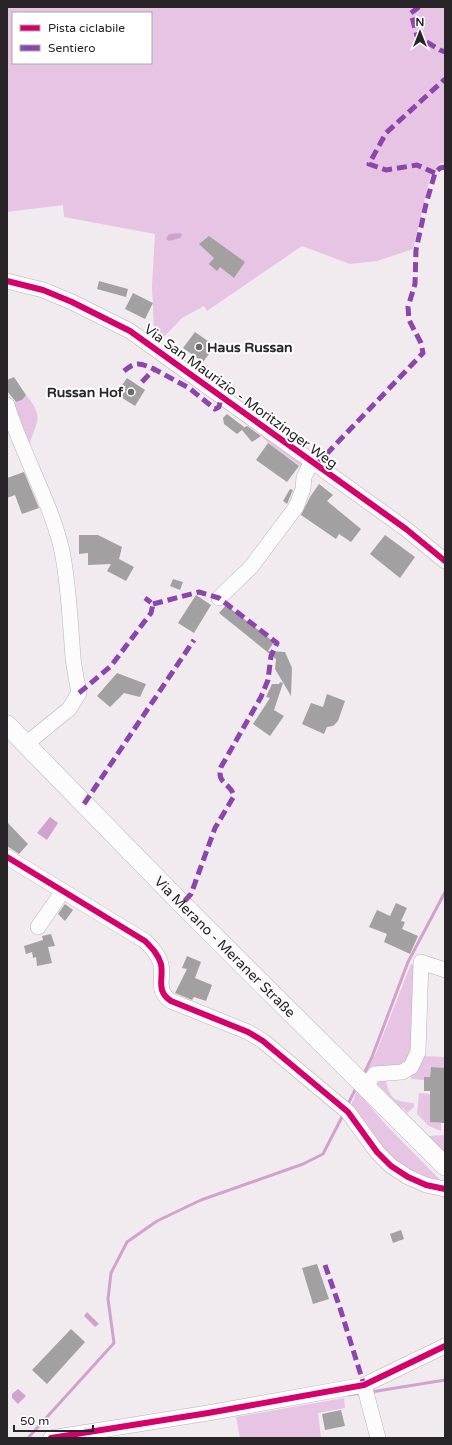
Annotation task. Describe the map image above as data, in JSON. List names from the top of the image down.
{
  "streets": {
    "main road": ["Via Merano - Meraner Straße"],
    "street": ["Via San Maurizio - Moritzinger Weg"]
  },
  "places": ["Haus Russan", "Russan Hof"],
  "legend": ["Pista ciclabile", "Sentiero"],
  "scale_bar": "50 m",
  "north": "top"
}
